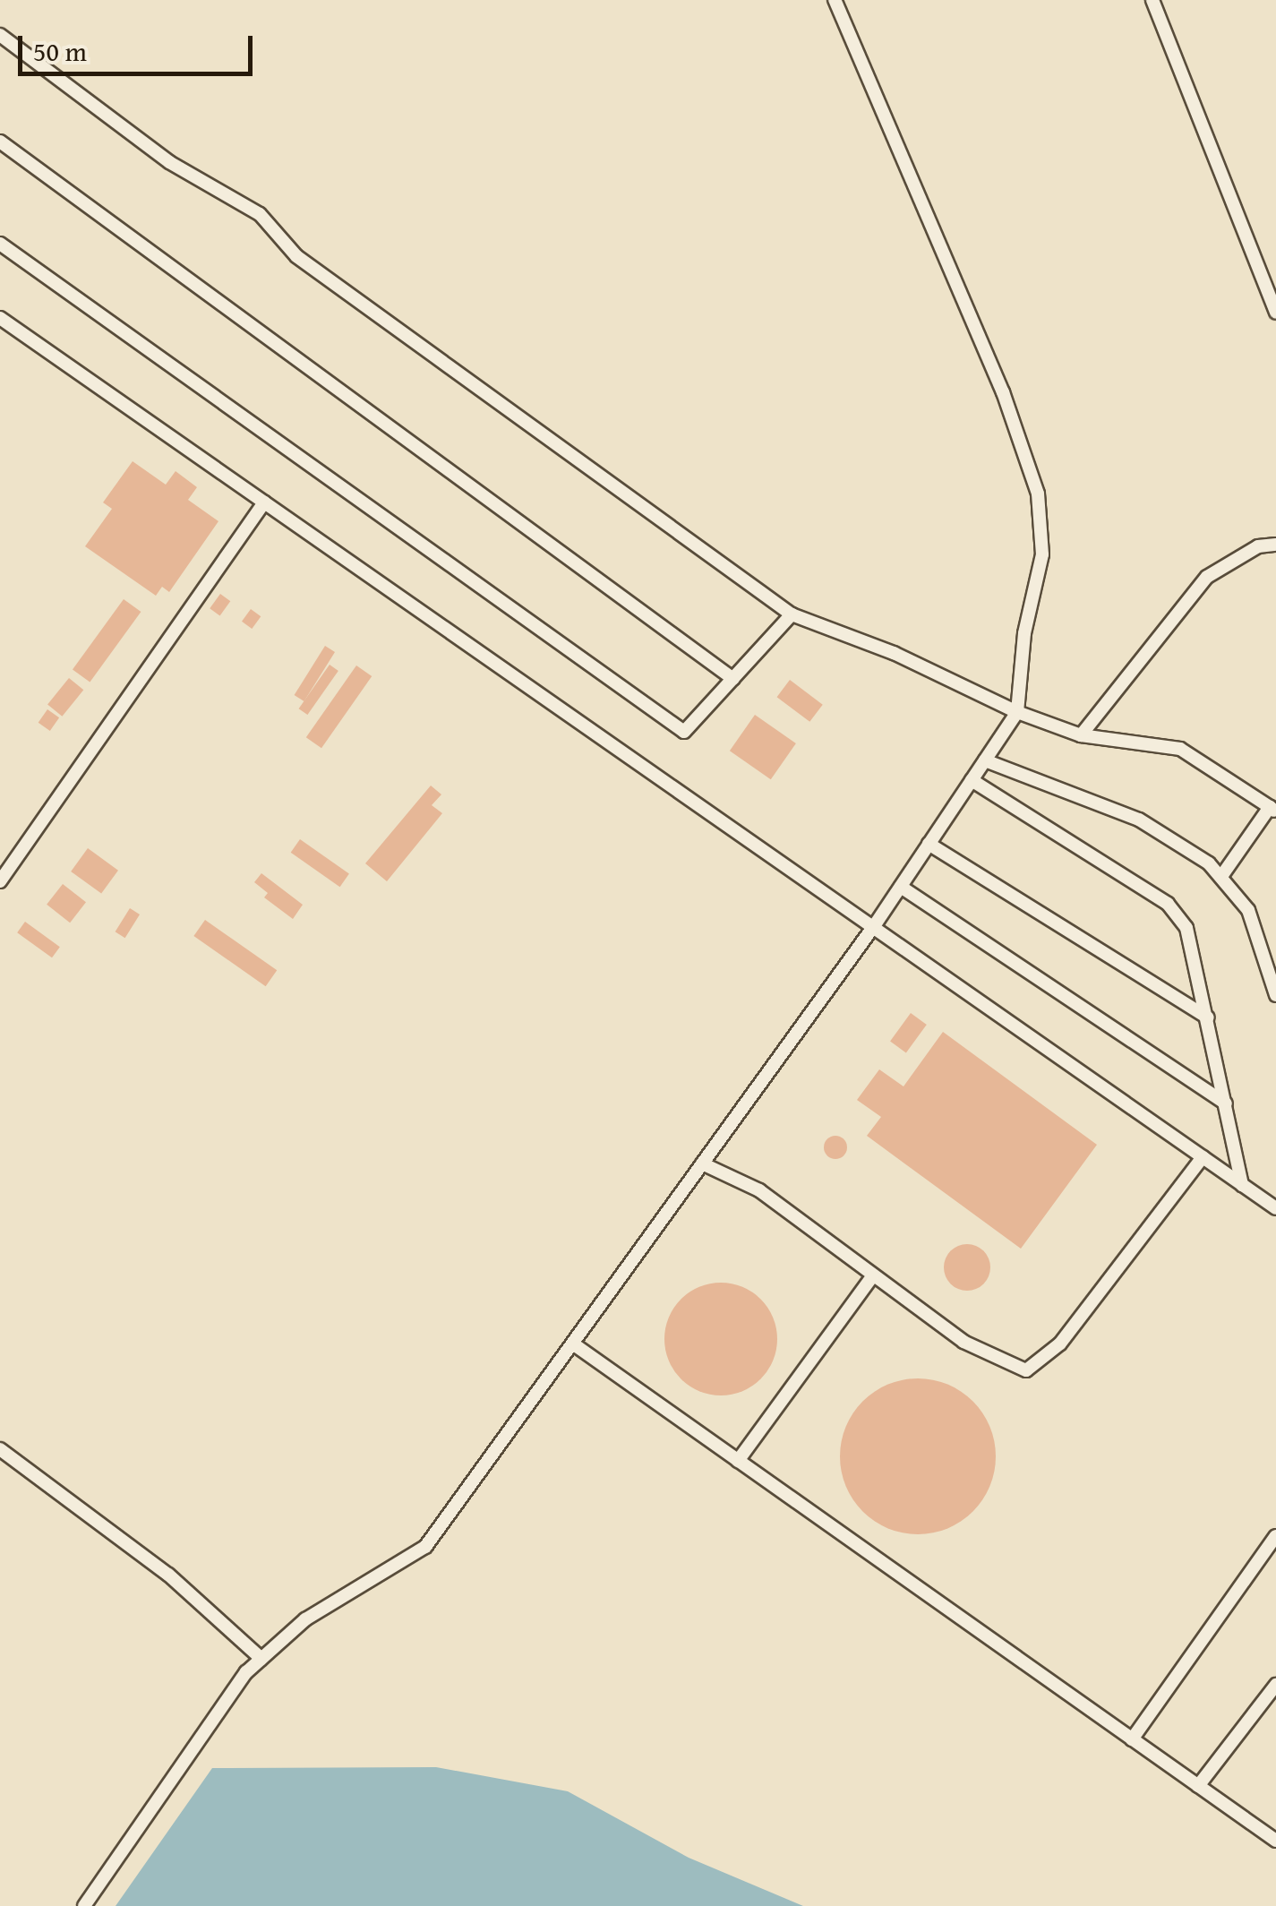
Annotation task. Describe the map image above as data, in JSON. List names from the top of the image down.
{
  "scale_bar": "50 m"
}
